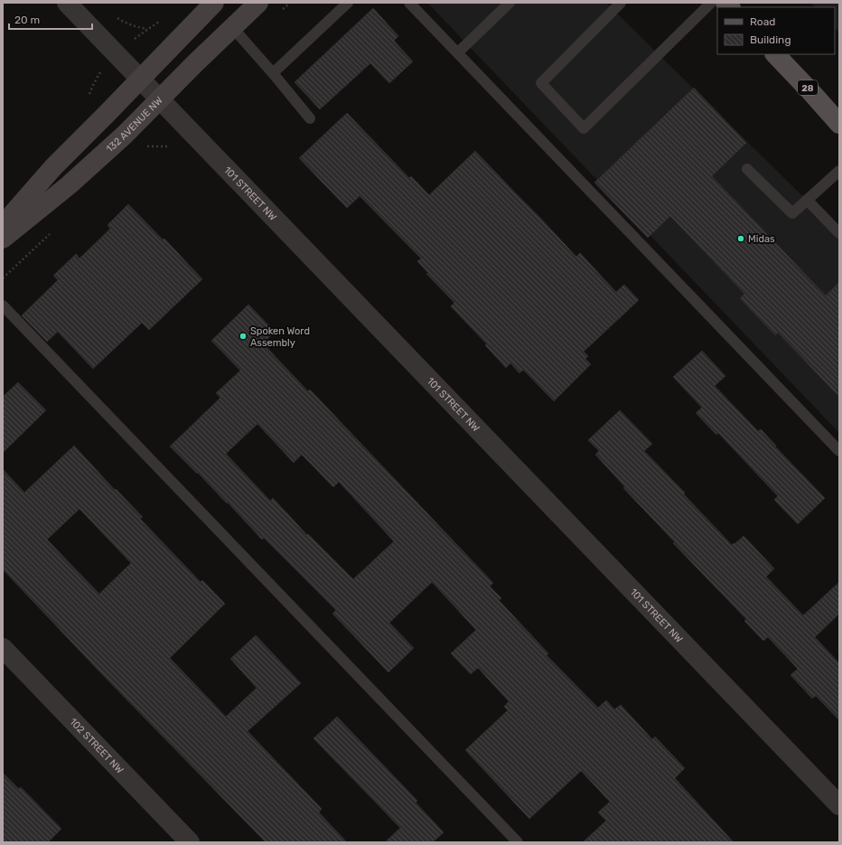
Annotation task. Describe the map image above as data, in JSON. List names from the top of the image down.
{
  "streets": {
    "main road": ["28"],
    "street": ["132 AVENUE NW", "101 STREET NW", "102 STREET NW"]
  },
  "crossings": [
    ["132 AVENUE NW", "101 STREET NW"]
  ],
  "places": ["Midas", "Spoken Word Assembly"],
  "legend": ["Road", "Building"],
  "scale_bar": "20 m"
}
